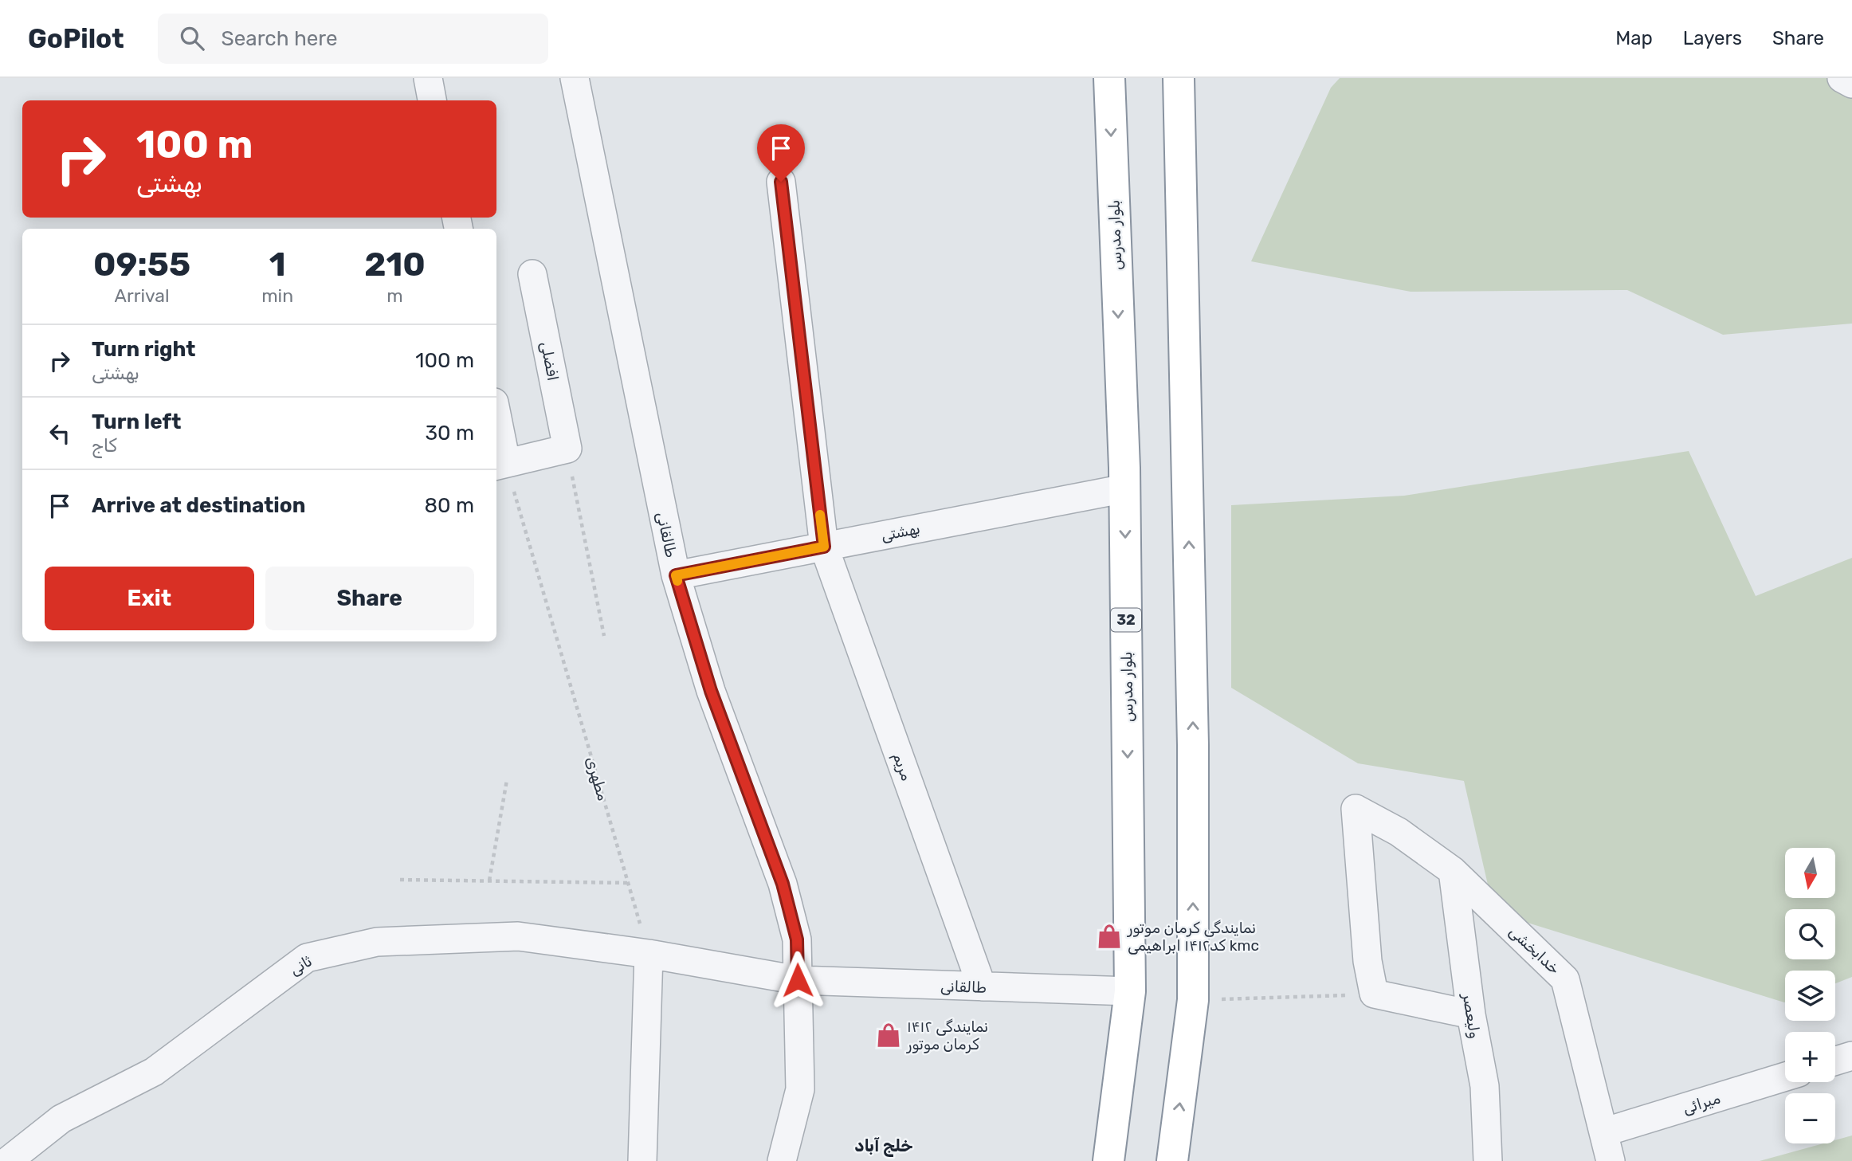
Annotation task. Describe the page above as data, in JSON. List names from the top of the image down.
{
  "streets": {
    "highway": ["بلوار مدرس", "32"],
    "street": [
      "افضلی",
      "بهشتی",
      "طالقانی",
      "مریم",
      "خدابخشی",
      "ثانی",
      "ولیعصر",
      "میرائی"
    ],
    "path": ["مطهری"]
  },
  "crossings": [
    ["بلوار مدرس", "بهشتی"],
    ["بلوار مدرس", "طالقانی"],
    ["بهشتی", "طالقانی"],
    ["بهشتی", "مریم"],
    ["طالقانی", "مریم"],
    ["طالقانی", "مطهری"],
    ["طالقانی", "ثانی"],
    ["مطهری", "ثانی"],
    ["خدابخشی", "ولیعصر"],
    ["خدابخشی", "میرائی"]
  ],
  "districts": ["خلج آباد"],
  "places": {
    "shop": ["نمایندگی کرمان موتور کد۱۴۱۲ ابراهیمی kmc", "نمایندگی ۱۴۱۲ کرمان موتور"]
  },
  "north": "bottom",
  "page": {
    "header": "GoPilot",
    "search": "Search here",
    "nav": ["Map", "Layers", "Share"],
    "turn": ["100 m", "بهشتی"],
    "eta": [
      "09:55",
      "Arrival",
      "1",
      "min",
      "210",
      "m"
    ],
    "list": [
      {
        "name": "Turn right",
        "note": "بهشتی",
        "value": "100 m"
      },
      {
        "name": "Turn left",
        "note": "کاج",
        "value": "30 m"
      },
      {
        "name": "Arrive at destination",
        "value": "80 m"
      }
    ],
    "buttons": ["Exit", "Share"],
    "map_buttons": ["+", "−"]
  }
}
